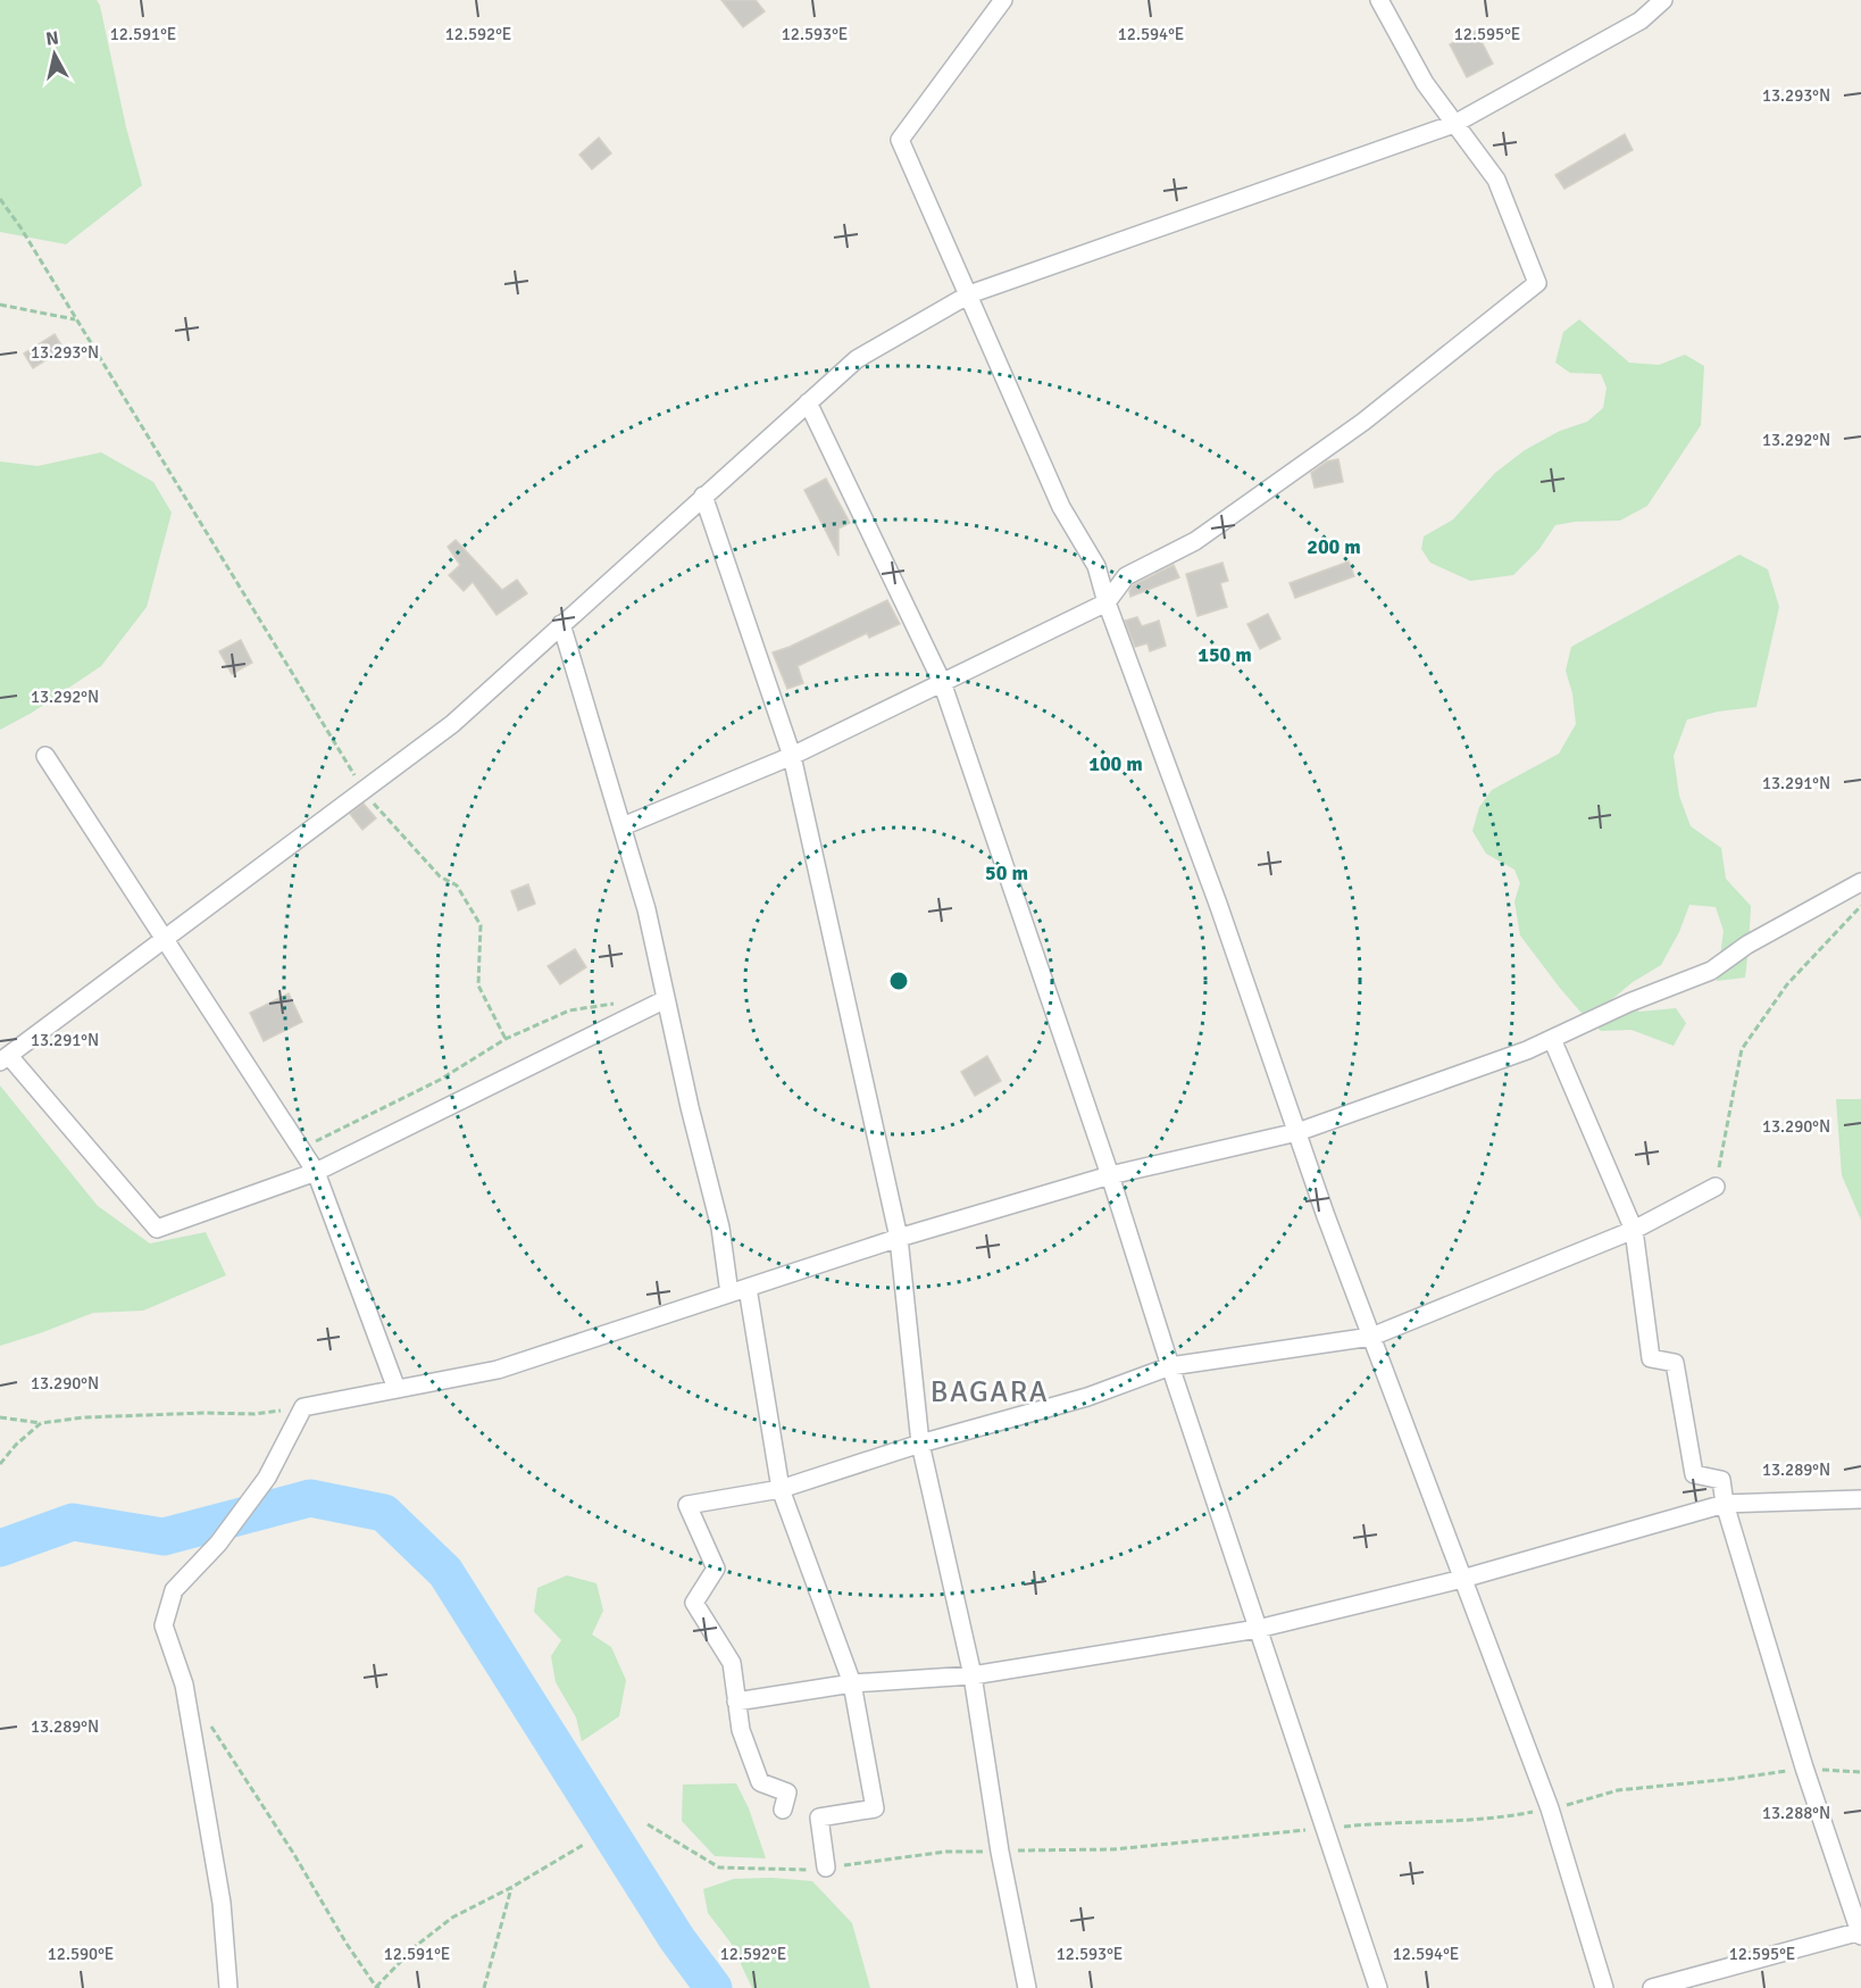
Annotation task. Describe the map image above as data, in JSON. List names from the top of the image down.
{
  "districts": ["BAGARA"],
  "north": "top",
  "coordinates": [
    "12.591°E",
    "12.592°E",
    "12.593°E",
    "12.594°E",
    "12.595°E",
    "13.293°N",
    "13.292°N",
    "13.291°N",
    "13.290°N",
    "13.289°N",
    "13.288°N",
    "12.590°E"
  ],
  "rings": [
    "200 m",
    "150 m",
    "100 m",
    "50 m"
  ]
}
